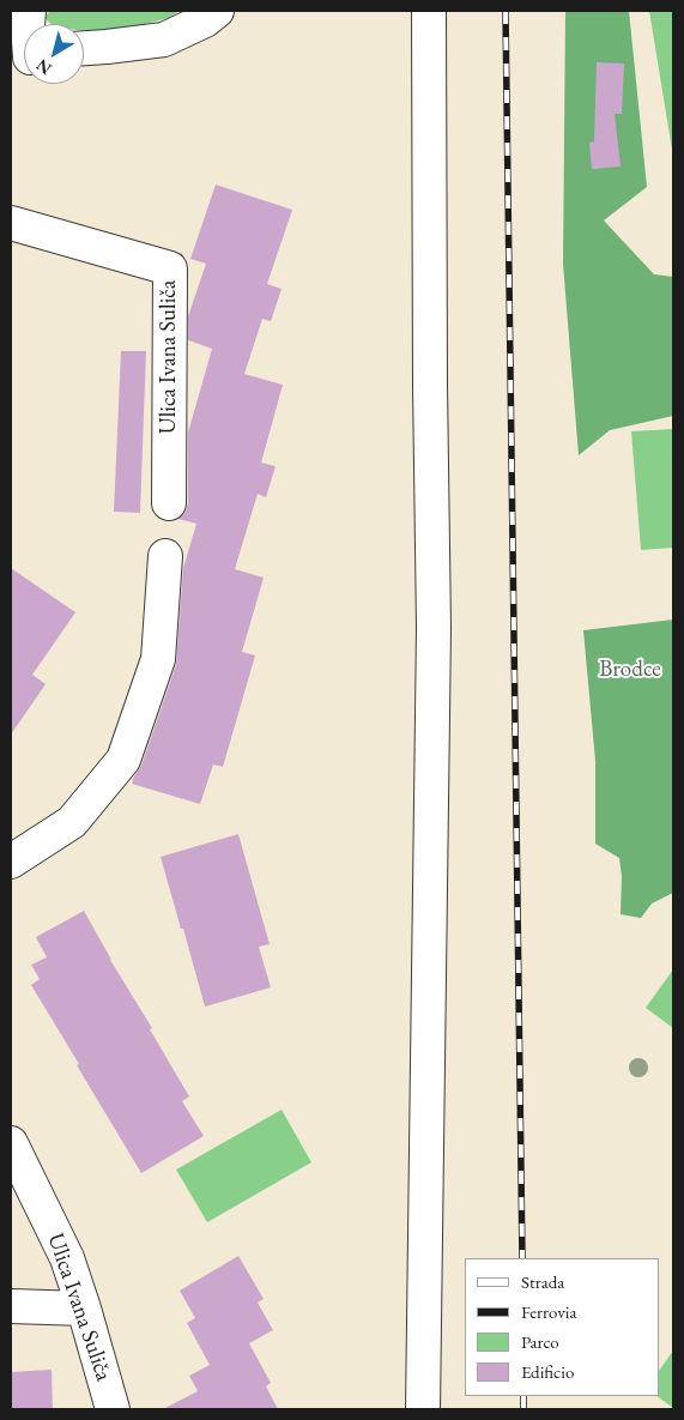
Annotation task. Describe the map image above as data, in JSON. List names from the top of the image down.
{
  "streets": {
    "main road": ["Ulica Ivana Suliča"]
  },
  "parks": ["Brodce"],
  "legend": [
    "Strada",
    "Ferrovia",
    "Parco",
    "Edificio"
  ],
  "north": "bottom left"
}
